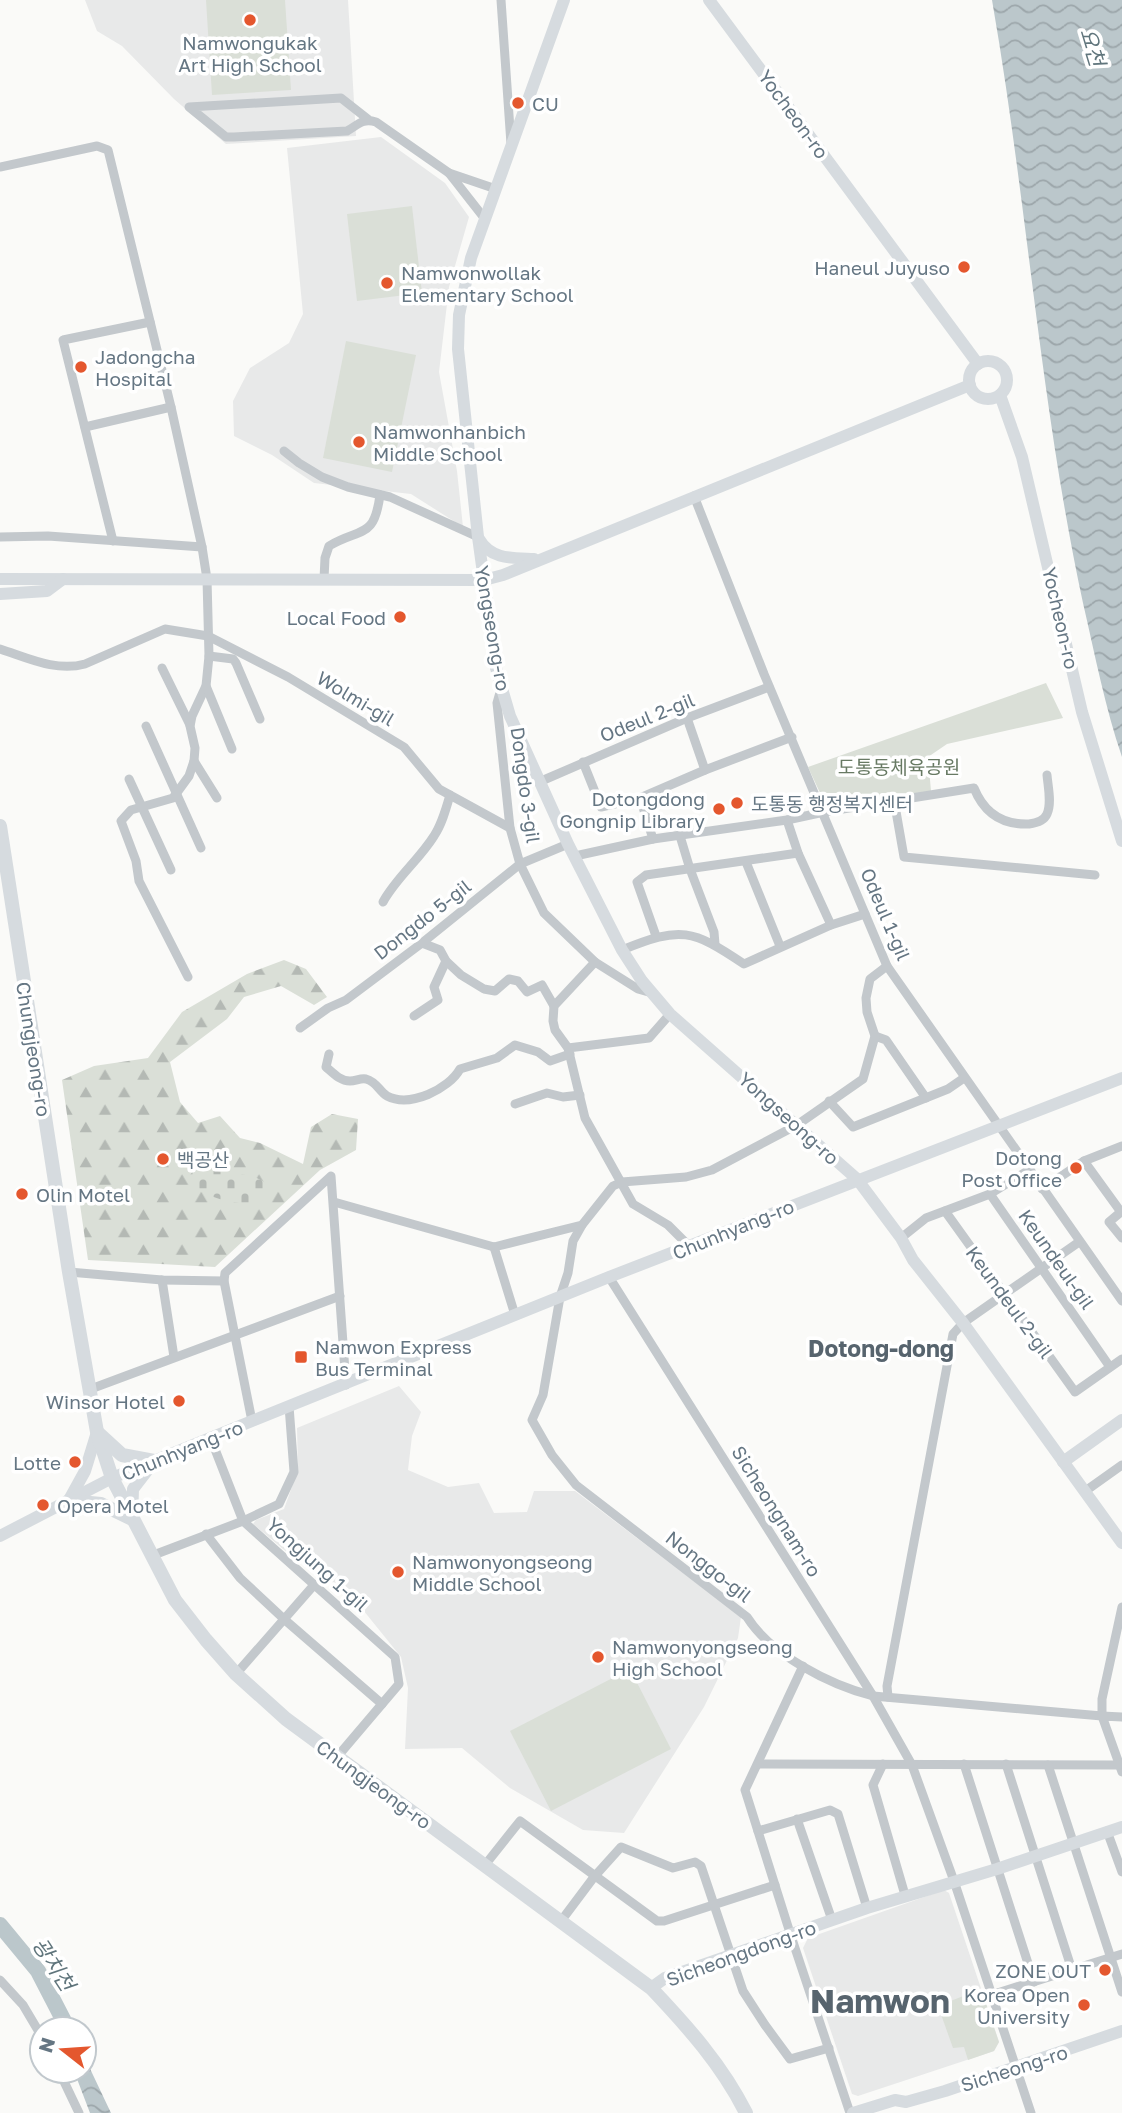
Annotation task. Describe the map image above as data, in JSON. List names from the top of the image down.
{
  "streets": {
    "main road": ["Chungjeong-ro"],
    "street": [
      "Yocheon-ro",
      "Yongseong-ro",
      "Wolmi-gil",
      "Odeul 2-gil",
      "Dongdo 3-gil",
      "Odeul 1-gil",
      "Dongdo 5-gil",
      "Chunhyang-ro",
      "Keundeul-gil",
      "Keundeul 2-gil",
      "Sicheongnam-ro",
      "Yongjung 1-gil",
      "Nonggo-gil",
      "Sicheongdong-ro",
      "Sicheong-ro"
    ]
  },
  "crossings": [
    ["Yongseong-ro", "Odeul 2-gil"],
    ["Yongseong-ro", "Dongdo 3-gil"],
    ["Yongseong-ro", "Dongdo 5-gil"],
    ["Yongseong-ro", "Chunhyang-ro"],
    ["Wolmi-gil", "Dongdo 3-gil"],
    ["Odeul 2-gil", "Odeul 1-gil"],
    ["Dongdo 3-gil", "Dongdo 5-gil"],
    ["Odeul 1-gil", "Dongdo 5-gil"],
    ["Odeul 1-gil", "Chunhyang-ro"],
    ["Odeul 1-gil", "Keundeul-gil"],
    ["Chungjeong-ro", "Chunhyang-ro"],
    ["Chungjeong-ro", "Yongjung 1-gil"],
    ["Chungjeong-ro", "Sicheongdong-ro"],
    ["Chunhyang-ro", "Keundeul-gil"],
    ["Chunhyang-ro", "Sicheongnam-ro"],
    ["Chunhyang-ro", "Yongjung 1-gil"],
    ["Chunhyang-ro", "Nonggo-gil"],
    ["Keundeul-gil", "Keundeul 2-gil"],
    ["Sicheongnam-ro", "Nonggo-gil"],
    ["Sicheongnam-ro", "Sicheongdong-ro"],
    ["Sicheongnam-ro", "Sicheong-ro"]
  ],
  "districts": ["Dotong-dong", "Namwon"],
  "water": ["요천", "광치천"],
  "parks": ["도통동체육공원"],
  "places": {
    "other": [
      "Namwongukak Art High School",
      "CU",
      "Haneul Juyuso",
      "Namwonwollak Elementary School",
      "Jadongcha Hospital",
      "Namwonhanbich Middle School",
      "Local Food",
      "도통동 행정복지센터",
      "Dotongdong Gongnip Library",
      "백공산",
      "Dotong Post Office",
      "Olin Motel",
      "Winsor Hotel",
      "Lotte",
      "Opera Motel",
      "Namwonyongseong Middle School",
      "Namwonyongseong High School",
      "ZONE OUT",
      "Korea Open University"
    ],
    "transit": ["Namwon Express Bus Terminal"]
  },
  "north": "left"
}
